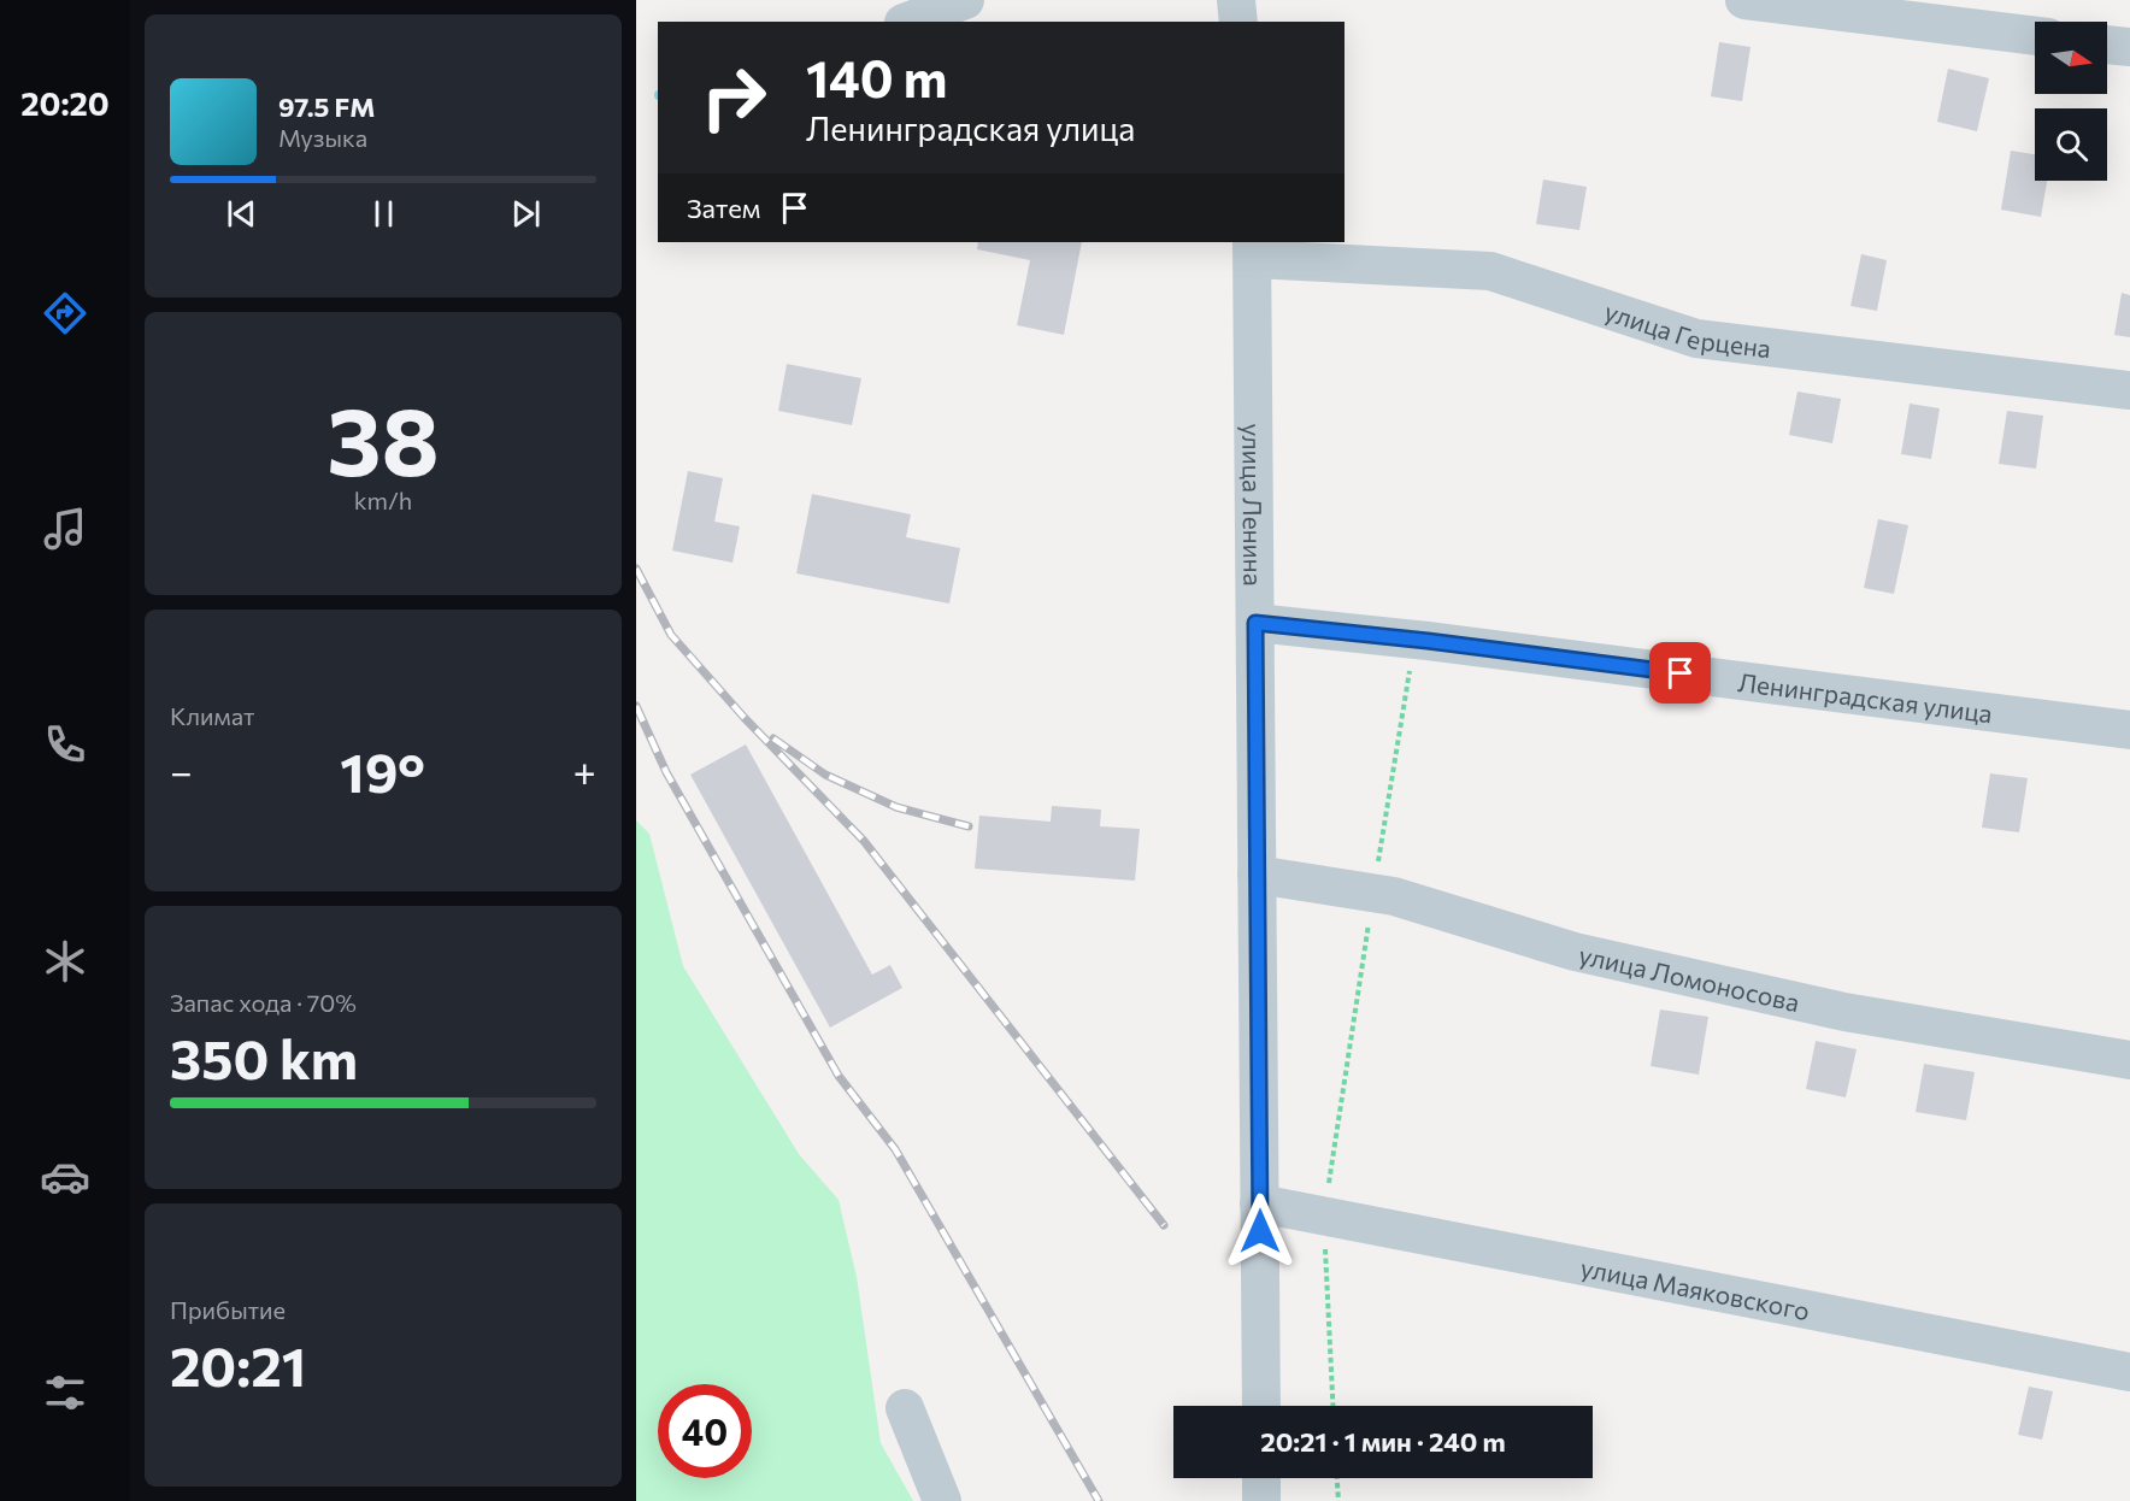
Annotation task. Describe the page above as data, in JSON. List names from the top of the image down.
{
  "streets": {
    "street": [
      "улица Герцена",
      "улица Ленина",
      "Ленинградская улица",
      "улица Ломоносова",
      "улица Маяковского"
    ]
  },
  "crossings": [
    ["улица Герцена", "улица Ленина"],
    ["улица Ленина", "Ленинградская улица"],
    ["улица Ленина", "улица Ломоносова"],
    ["улица Ленина", "улица Маяковского"]
  ],
  "north": "right",
  "page": {
    "tabs": "20:20",
    "turn": ["140 m", "Ленинградская улица"],
    "song": ["97.5 FM", "Музыка"],
    "then": "Затем",
    "tile": [
      ["38", "km/h"],
      "Климат",
      ["Запас хода · 70%", "350 km"],
      ["Прибытие", "20:21"]
    ],
    "heat": ["−", "19°", "+"],
    "limit": "40",
    "trip": "20:21 · 1 мин · 240 m"
  }
}
